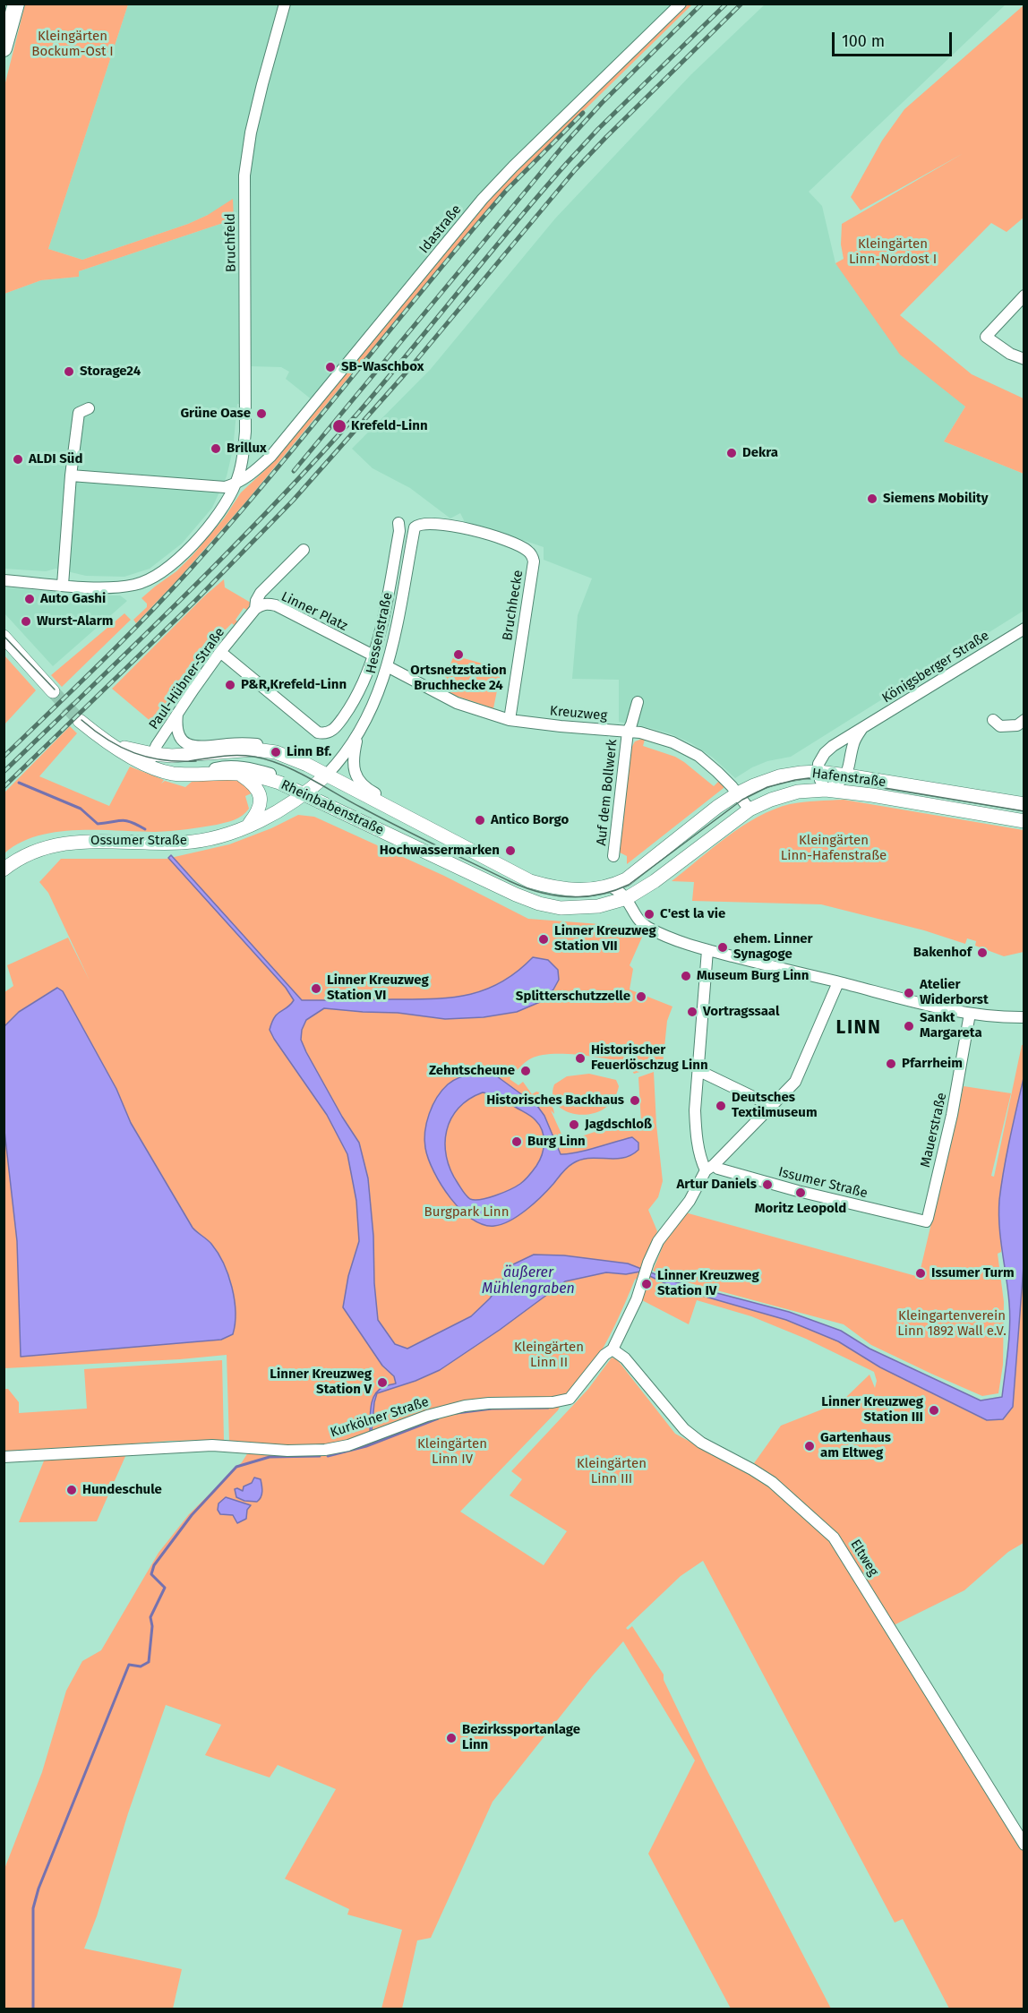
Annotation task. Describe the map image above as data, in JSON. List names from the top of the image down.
{
  "streets": {
    "main road": ["Hafenstraße", "Rheinbabenstraße", "Ossumer Straße"],
    "street": [
      "Idastraße",
      "Bruchfeld",
      "Bruchhecke",
      "Linner Platz",
      "Hessenstraße",
      "Königsberger Straße",
      "Paul-Hübner-Straße",
      "Kreuzweg",
      "Auf dem Bollwerk",
      "Mauerstraße",
      "Issumer Straße",
      "Kurkölner Straße",
      "Eltweg"
    ]
  },
  "crossings": [
    ["Idastraße", "Bruchfeld"],
    ["Bruchhecke", "Hessenstraße"],
    ["Bruchhecke", "Kreuzweg"],
    ["Linner Platz", "Paul-Hübner-Straße"],
    ["Hessenstraße", "Kreuzweg"],
    ["Hessenstraße", "Rheinbabenstraße"],
    ["Hessenstraße", "Ossumer Straße"],
    ["Königsberger Straße", "Hafenstraße"],
    ["Paul-Hübner-Straße", "Rheinbabenstraße"],
    ["Kreuzweg", "Hafenstraße"],
    ["Kreuzweg", "Auf dem Bollwerk"],
    ["Hafenstraße", "Rheinbabenstraße"],
    ["Rheinbabenstraße", "Ossumer Straße"],
    ["Mauerstraße", "Issumer Straße"],
    ["Issumer Straße", "Kurkölner Straße"],
    ["Kurkölner Straße", "Eltweg"]
  ],
  "districts": ["LINN"],
  "water": ["äußerer Mühlengraben"],
  "parks": [
    "Kleingärten Bockum-Ost I",
    "Kleingärten Linn-Nordost I",
    "Kleingärten Linn-Hafenstraße",
    "Burgpark Linn",
    "Kleingartenverein Linn 1892 Wall e.V.",
    "Kleingärten Linn II",
    "Kleingärten Linn IV",
    "Kleingärten Linn III"
  ],
  "places": [
    "SB-Waschbox",
    "Storage24",
    "Grüne Oase",
    "Krefeld-Linn",
    "Brillux",
    "Dekra",
    "ALDI Süd",
    "Siemens Mobility",
    "Auto Gashi",
    "Wurst-Alarm",
    "Ortsnetzstation Bruchhecke 24",
    "P&R,Krefeld-Linn",
    "Linn Bf.",
    "Antico Borgo",
    "Hochwassermarken",
    "C'est la vie",
    "Linner Kreuzweg Station VII",
    "ehem. Linner Synagoge",
    "Bakenhof",
    "Museum Burg Linn",
    "Linner Kreuzweg Station VI",
    "Atelier Widerborst",
    "Splitterschutzzelle",
    "Vortragssaal",
    "Sankt Margareta",
    "Historischer Feuerlöschzug Linn",
    "Pfarrheim",
    "Zehntscheune",
    "Historisches Backhaus",
    "Deutsches Textilmuseum",
    "Jagdschloß",
    "Burg Linn",
    "Artur Daniels",
    "Moritz Leopold",
    "Issumer Turm",
    "Linner Kreuzweg Station IV",
    "Linner Kreuzweg Station V",
    "Linner Kreuzweg Station III",
    "Gartenhaus am Eltweg",
    "Hundeschule",
    "Bezirkssportanlage Linn"
  ],
  "scale_bar": "100 m"
}
